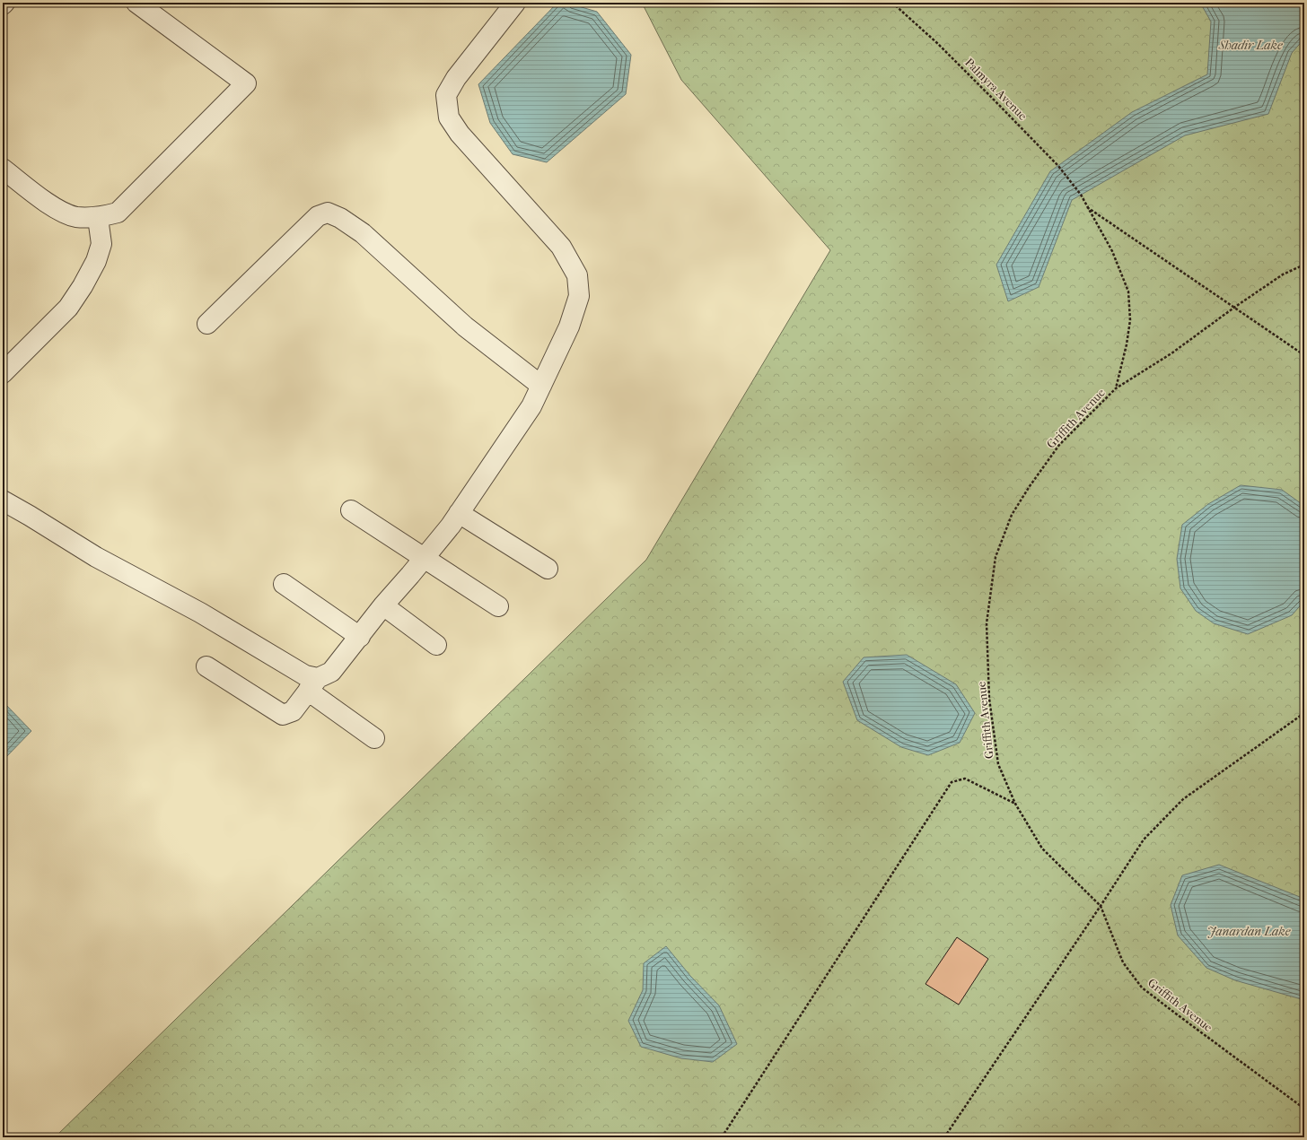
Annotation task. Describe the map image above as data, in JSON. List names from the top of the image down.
{
  "streets": {
    "path": ["Palmyra Avenue", "Griffith Avenue"]
  },
  "crossings": [
    ["Palmyra Avenue", "Griffith Avenue"]
  ],
  "water": ["Shadir Lake", "Janardan Lake"]
}
